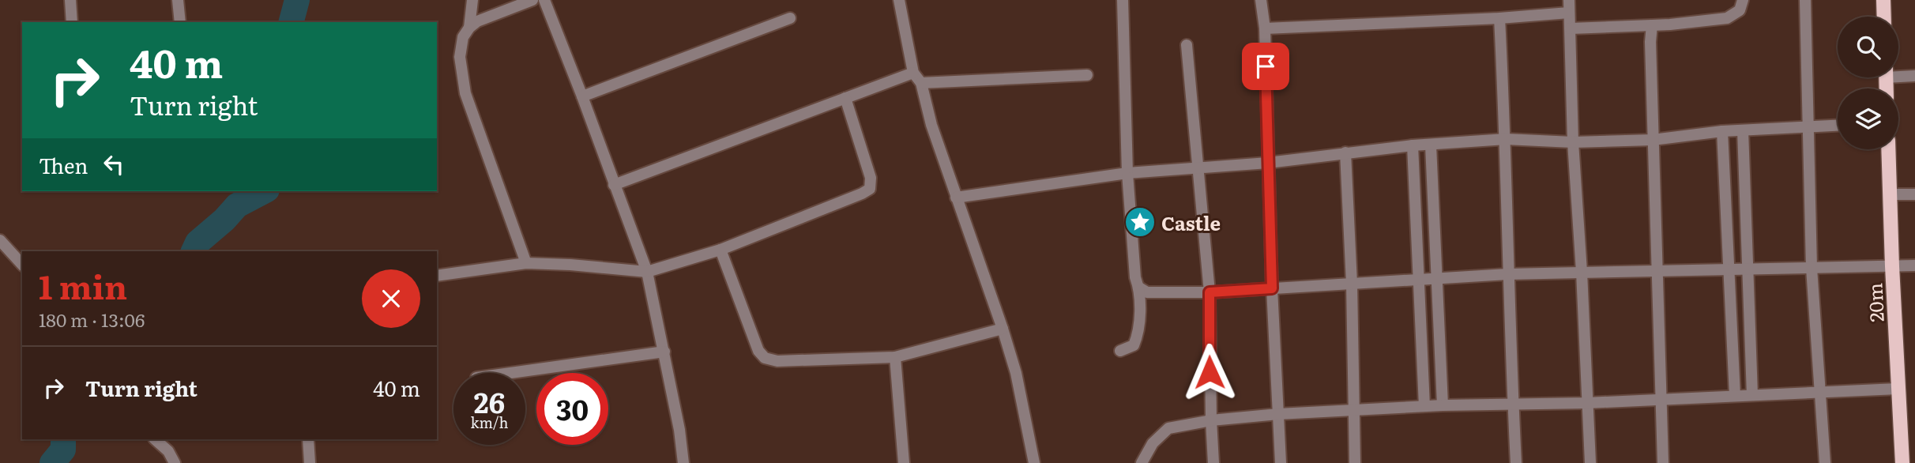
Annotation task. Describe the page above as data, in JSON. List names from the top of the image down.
{
  "streets": {
    "main road": ["20m"]
  },
  "places": {
    "place": ["Castle"]
  },
  "page": {
    "turn": ["40 m", "Turn right"],
    "then": "Then",
    "heading": ["1 min", "180 m · 13:06"],
    "list": [
      {
        "name": "Turn right",
        "value": "40 m"
      }
    ],
    "speed": "26 km/h",
    "limit": "30"
  }
}
